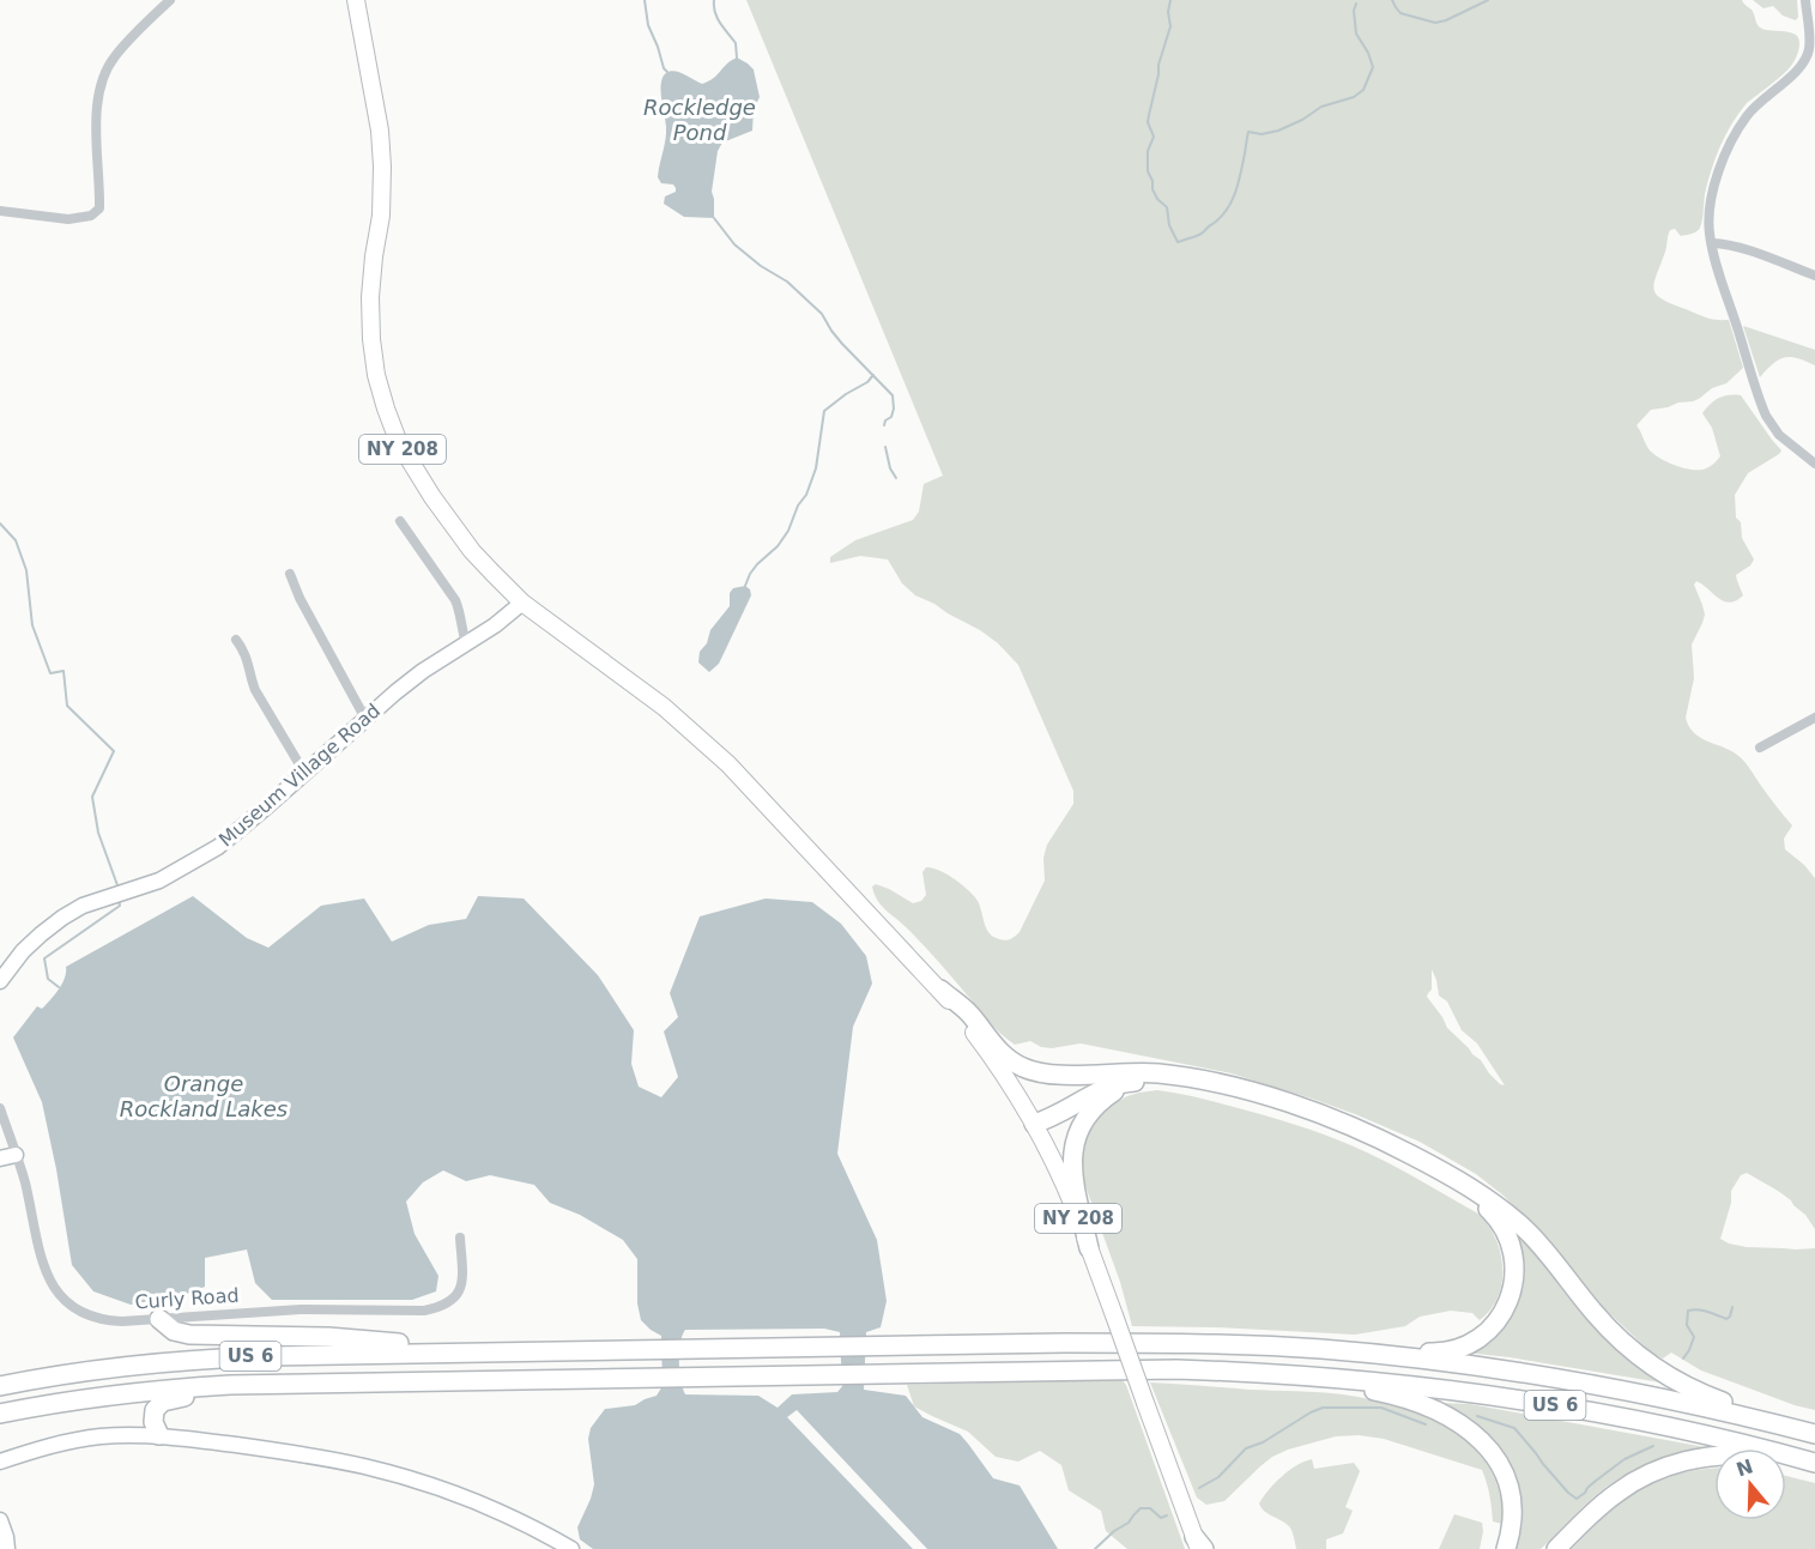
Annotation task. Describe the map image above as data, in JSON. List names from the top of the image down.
{
  "streets": {
    "highway": ["US 6"],
    "main road": ["NY 208"],
    "street": ["Museum Village Road", "Curly Road"]
  },
  "crossings": [
    ["NY 208", "Museum Village Road"]
  ],
  "water": ["Rockledge Pond", "Orange Rockland Lakes"],
  "north": "top"
}
